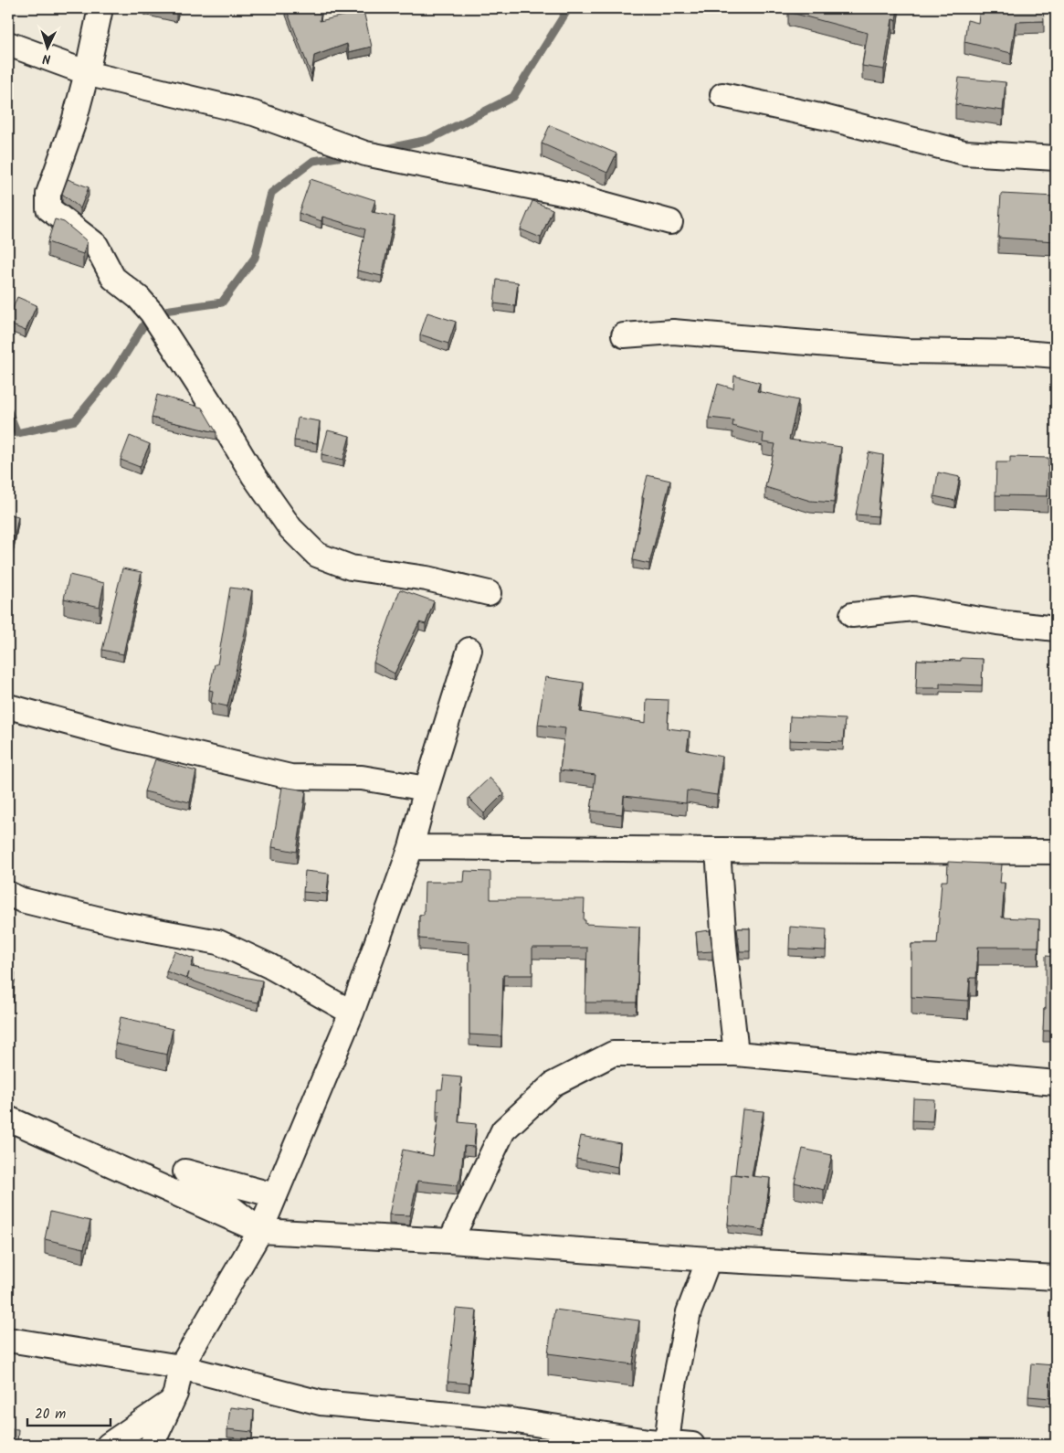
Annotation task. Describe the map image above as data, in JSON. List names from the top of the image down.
{
  "scale_bar": "20 m",
  "north": "bottom"
}
